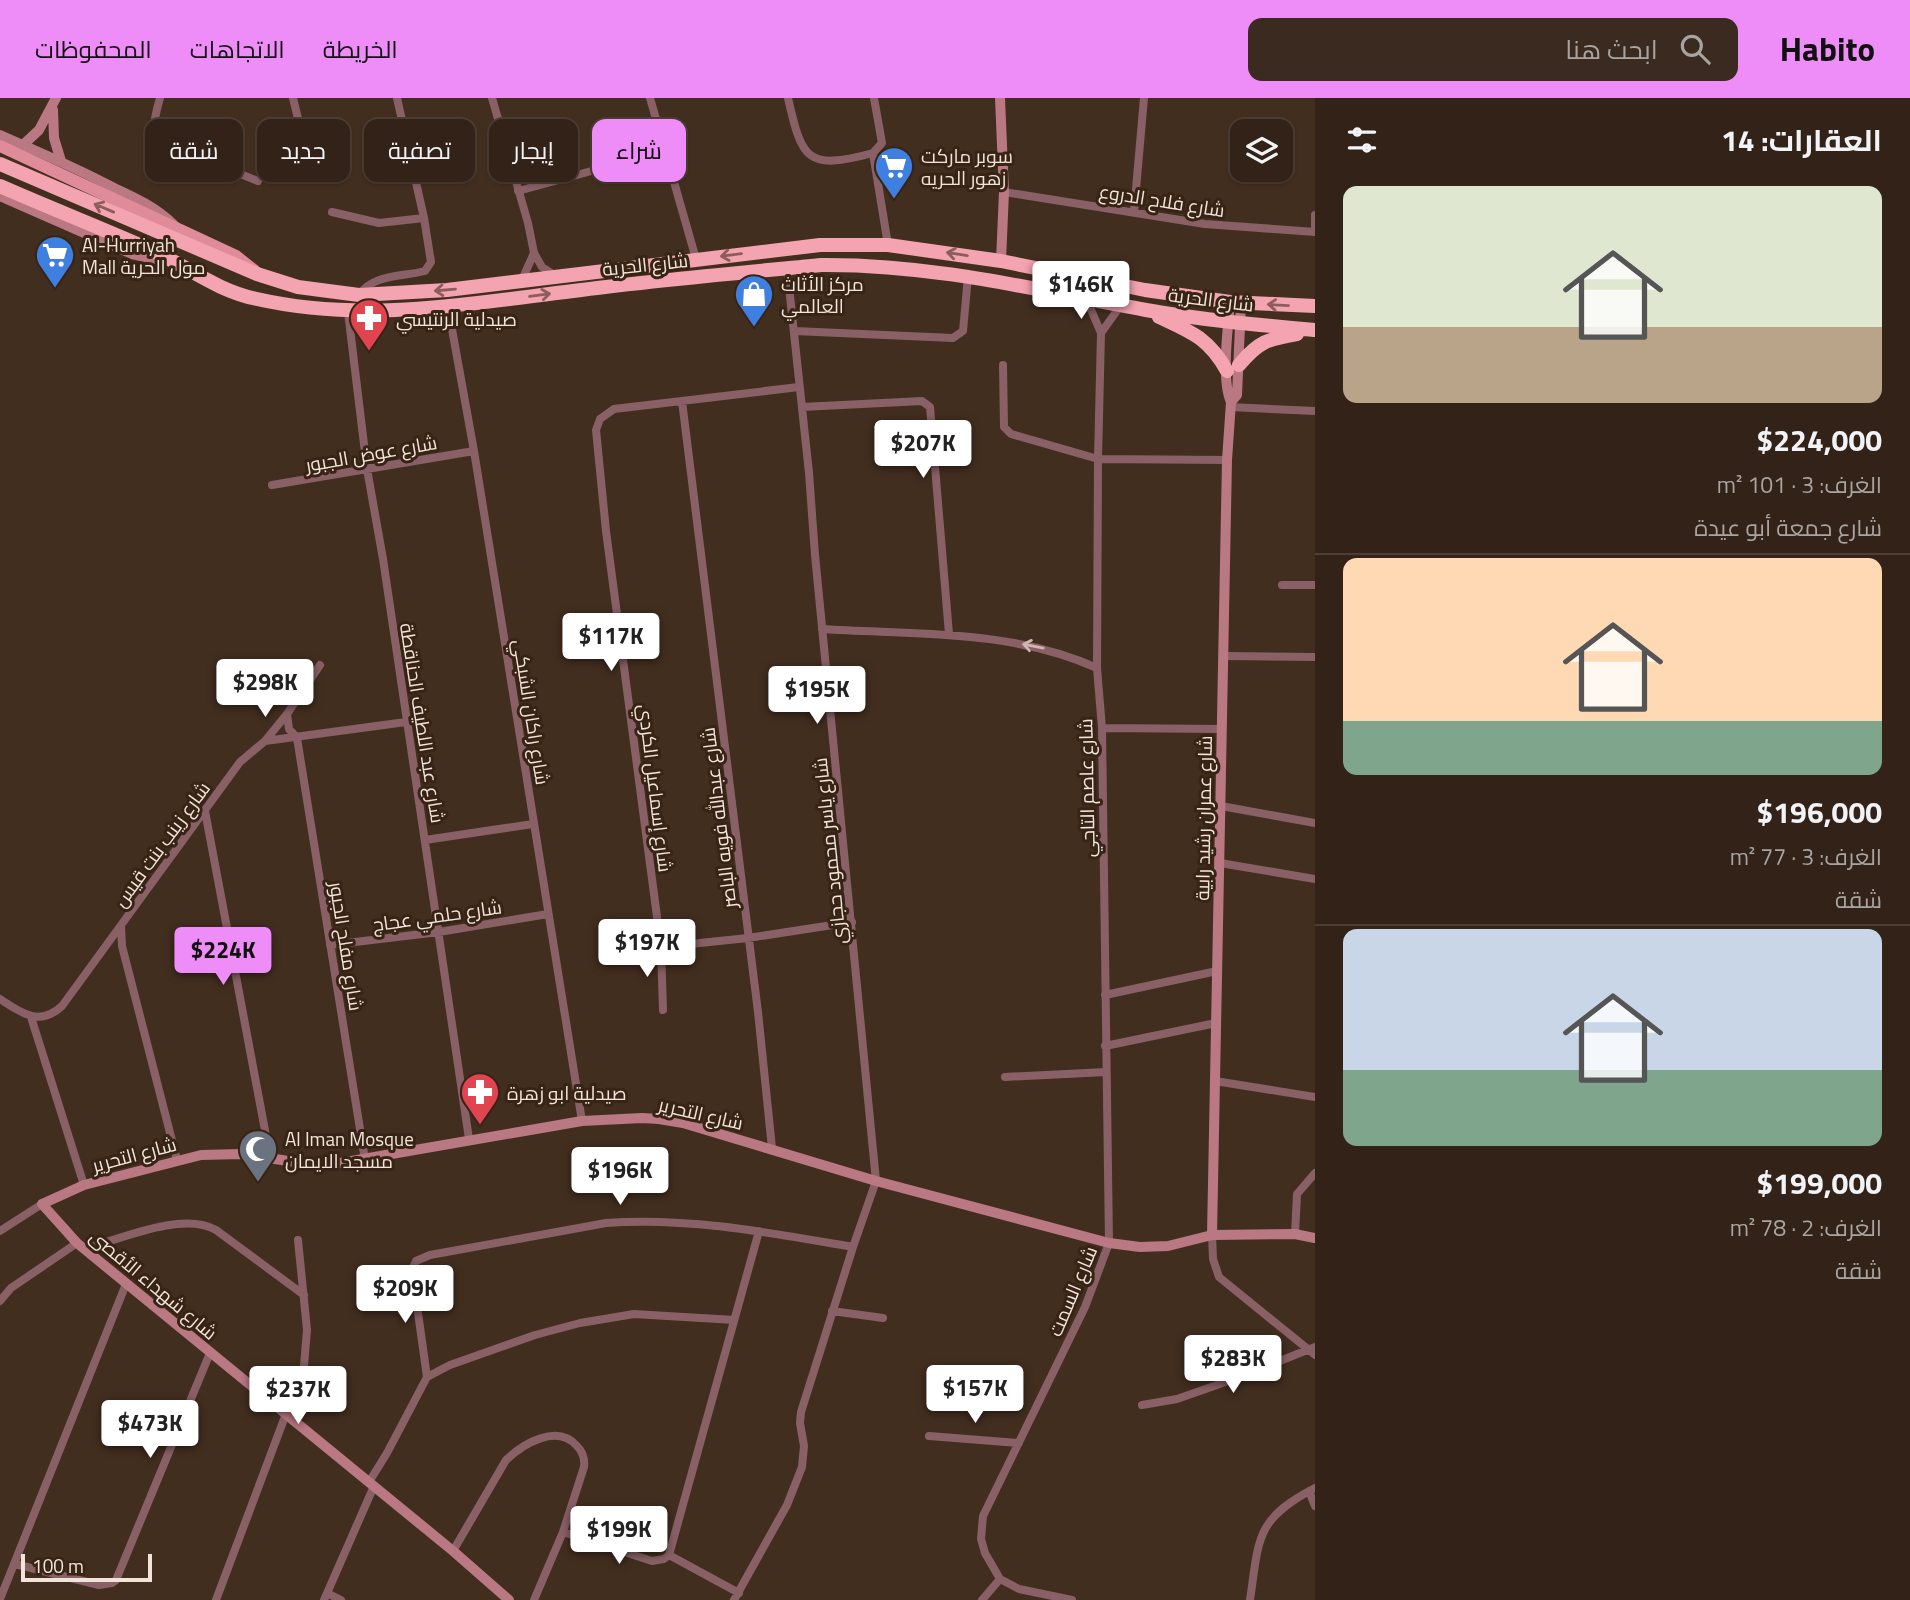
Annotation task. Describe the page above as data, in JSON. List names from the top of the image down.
{
  "streets": {
    "highway": ["شارع الحرية"],
    "street": [
      "شارع فلاح الدروع",
      "شارع عوض الجبور",
      "شارع راكان الشبكي",
      "شارع عبد اللطيف الحناقطة",
      "شارع إسماعيل الكردي",
      "شارع عاصم التاجي",
      "شارع عبدالله فويه الباصر",
      "شارع عمران رشيد رابية",
      "شارع زينب بنت قيس",
      "شارع ياسر محمود حجازي",
      "شارع حلمي عجاج",
      "شارع مفلح الجبور",
      "شارع التحرير",
      "شارع شهداء الأقصى",
      "شارع السمت"
    ]
  },
  "crossings": [
    ["شارع الحرية", "شارع راكان الشبكي"],
    ["شارع الحرية", "شارع عبد اللطيف الحناقطة"],
    ["شارع الحرية", "شارع عاصم التاجي"],
    ["شارع الحرية", "شارع عمران رشيد رابية"],
    ["شارع الحرية", "شارع ياسر محمود حجازي"],
    ["شارع عوض الجبور", "شارع راكان الشبكي"],
    ["شارع عوض الجبور", "شارع عبد اللطيف الحناقطة"],
    ["شارع راكان الشبكي", "شارع حلمي عجاج"],
    ["شارع راكان الشبكي", "شارع التحرير"],
    ["شارع عبد اللطيف الحناقطة", "شارع حلمي عجاج"],
    ["شارع عبد اللطيف الحناقطة", "شارع التحرير"],
    ["شارع إسماعيل الكردي", "شارع عبدالله فويه الباصر"],
    ["شارع إسماعيل الكردي", "شارع ياسر محمود حجازي"],
    ["شارع عاصم التاجي", "شارع التحرير"],
    ["شارع عاصم التاجي", "شارع السمت"],
    ["شارع عبدالله فويه الباصر", "شارع التحرير"],
    ["شارع عمران رشيد رابية", "شارع التحرير"],
    ["شارع زينب بنت قيس", "شارع مفلح الجبور"],
    ["شارع زينب بنت قيس", "شارع التحرير"],
    ["شارع ياسر محمود حجازي", "شارع التحرير"],
    ["شارع حلمي عجاج", "شارع مفلح الجبور"],
    ["شارع مفلح الجبور", "شارع التحرير"],
    ["شارع التحرير", "شارع شهداء الأقصى"],
    ["شارع التحرير", "شارع السمت"]
  ],
  "places": {
    "supermarket": ["سوبر ماركت زهور الحريه", "ِAl-Hurriyah Mall مول الحرية"],
    "shop": ["مركز الأثاث العالمي"],
    "pharmacy": ["صيدلية الرنتيسي", "صيدلية ابو زهرة"],
    "mosque": ["Al Iman Mosque مسجد الايمان"]
  },
  "scale_bar": "100 m",
  "page": {
    "header": "Habito",
    "search": "ابحث هنا",
    "nav": ["الخريطة", "الاتجاهات", "المحفوظات"],
    "heading": "العقارات: 14",
    "chip": [
      "شراء",
      "إيجار",
      "تصفية",
      "جديد",
      "شقة"
    ],
    "list": [
      {
        "name": "$224,000",
        "note": "الغرف: 3 · 101 m² · شارع جمعة أبو عيدة"
      },
      {
        "name": "$196,000",
        "note": "الغرف: 3 · 77 m² · شقة"
      },
      {
        "name": "$199,000",
        "note": "الغرف: 2 · 78 m² · شقة"
      }
    ],
    "price": [
      "$146K",
      "$207K",
      "$117K",
      "$298K",
      "$195K",
      "$197K",
      "$224K",
      "$196K",
      "$209K",
      "$283K",
      "$157K",
      "$237K",
      "$473K",
      "$199K"
    ],
    "scale": "100 m"
  }
}
